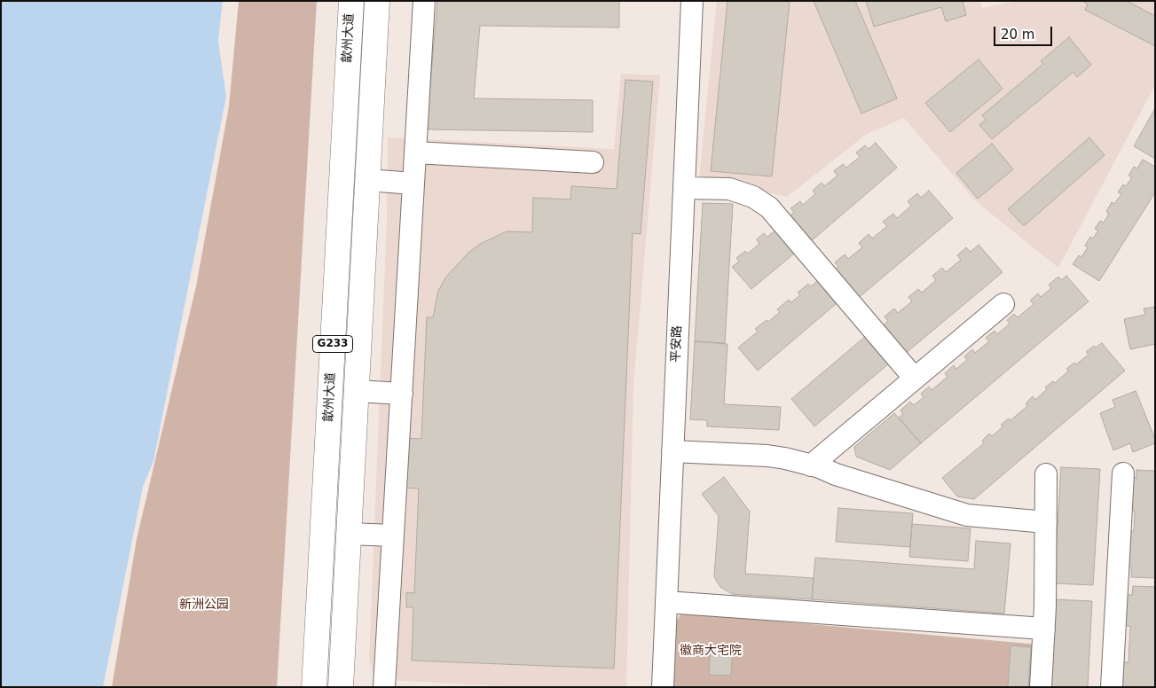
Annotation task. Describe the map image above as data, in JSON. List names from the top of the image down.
{
  "streets": {
    "highway": ["歙州大道", "G233"],
    "street": ["平安路"]
  },
  "parks": ["新洲公园", "徽商大宅院"],
  "scale_bar": "20 m"
}
